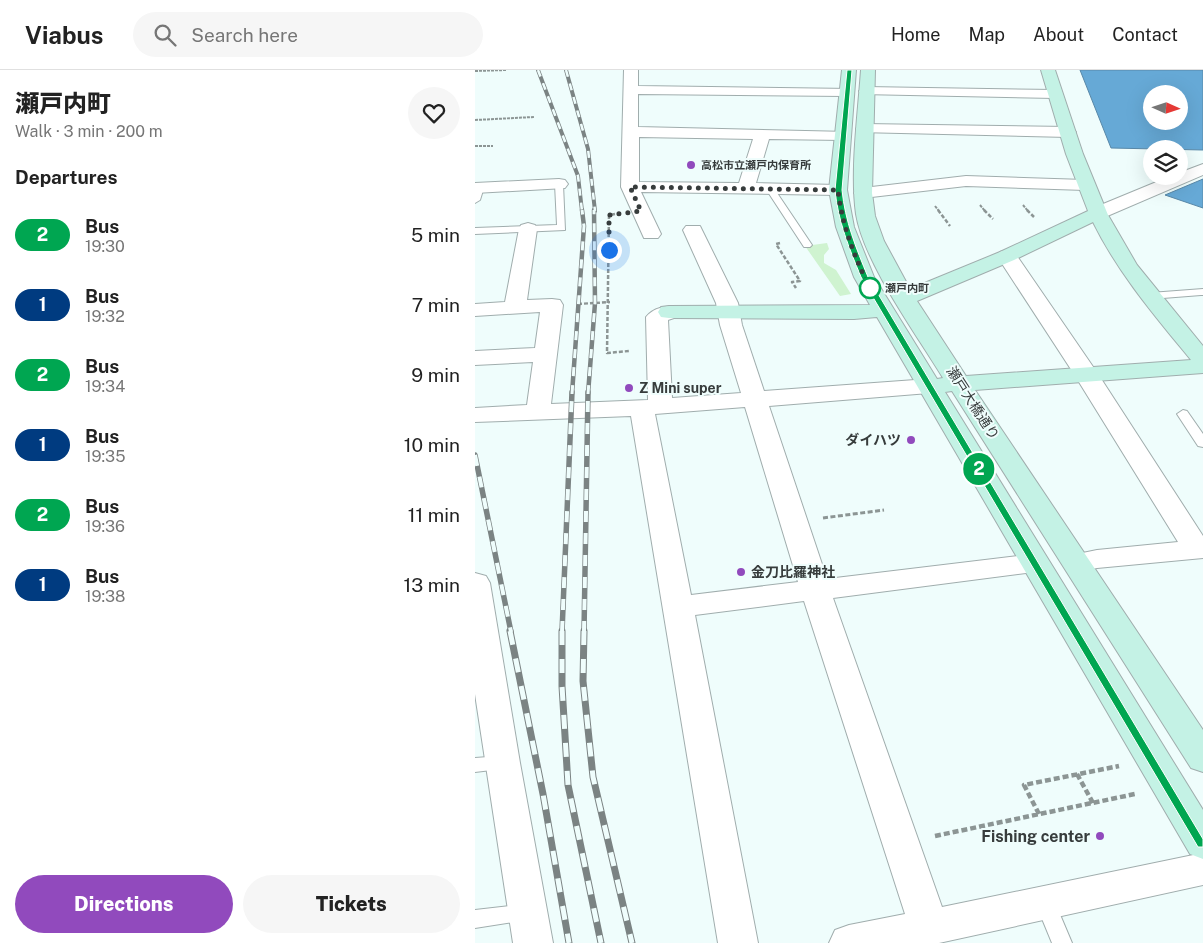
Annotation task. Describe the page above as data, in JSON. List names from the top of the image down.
{
  "streets": {
    "street": ["瀬戸大橋通り"]
  },
  "places": [
    "高松市立瀬戸内保育所",
    "瀬戸内町",
    "Z Mini super",
    "ダイハツ",
    "金刀比羅神社",
    "Fishing center"
  ],
  "lines": ["bus line 2"],
  "north": "right",
  "page": {
    "header": "Viabus",
    "search": "Search here",
    "nav": [
      "Home",
      "Map",
      "About",
      "Contact"
    ],
    "heading": [
      ["瀬戸内町", "Walk · 3 min · 200 m"],
      "Departures"
    ],
    "on_map": "2",
    "list": [
      {
        "mark": "2",
        "name": "Bus",
        "note": "19:30",
        "value": "5 min"
      },
      {
        "mark": "1",
        "name": "Bus",
        "note": "19:32",
        "value": "7 min"
      },
      {
        "mark": "2",
        "name": "Bus",
        "note": "19:34",
        "value": "9 min"
      },
      {
        "mark": "1",
        "name": "Bus",
        "note": "19:35",
        "value": "10 min"
      },
      {
        "mark": "2",
        "name": "Bus",
        "note": "19:36",
        "value": "11 min"
      },
      {
        "mark": "1",
        "name": "Bus",
        "note": "19:38",
        "value": "13 min"
      }
    ],
    "buttons": ["Directions", "Tickets"]
  }
}
